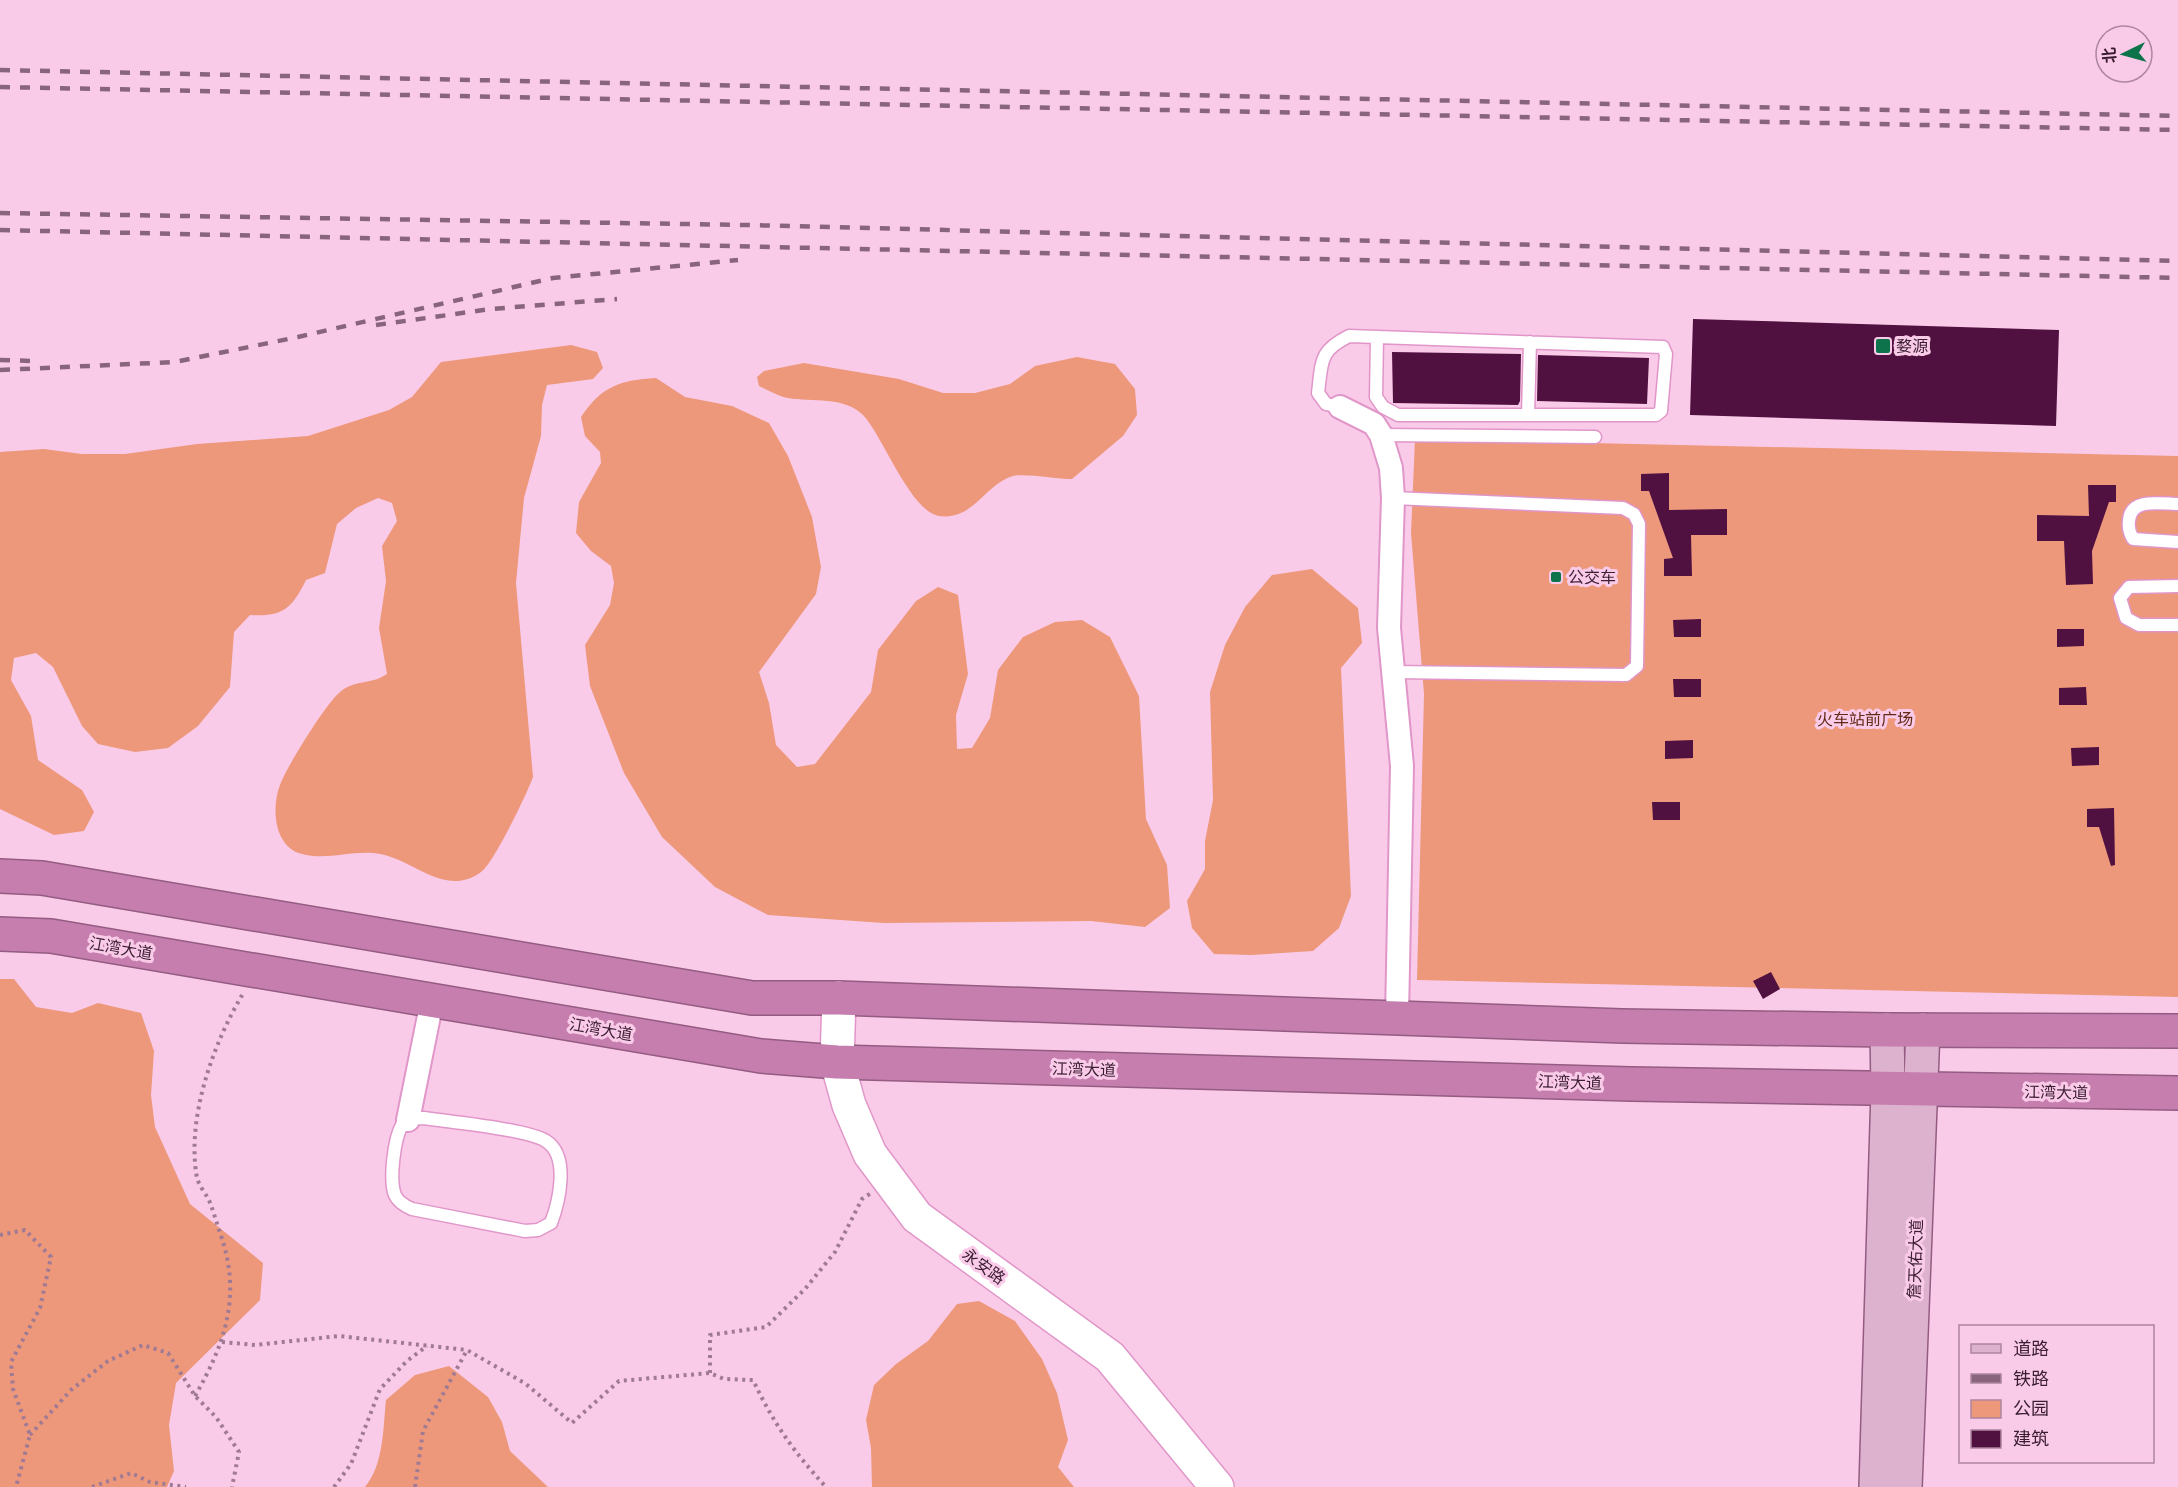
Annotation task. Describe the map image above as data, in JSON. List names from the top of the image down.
{
  "streets": {
    "highway": ["江湾大道"],
    "main road": ["詹天佑大道"],
    "street": ["永安路"]
  },
  "crossings": [
    ["江湾大道", "詹天佑大道"],
    ["江湾大道", "永安路"]
  ],
  "parks": ["火车站前广场"],
  "places": {
    "transit": ["婺源", "公交车"]
  },
  "legend": [
    "道路",
    "铁路",
    "公园",
    "建筑"
  ],
  "north": "left"
}
